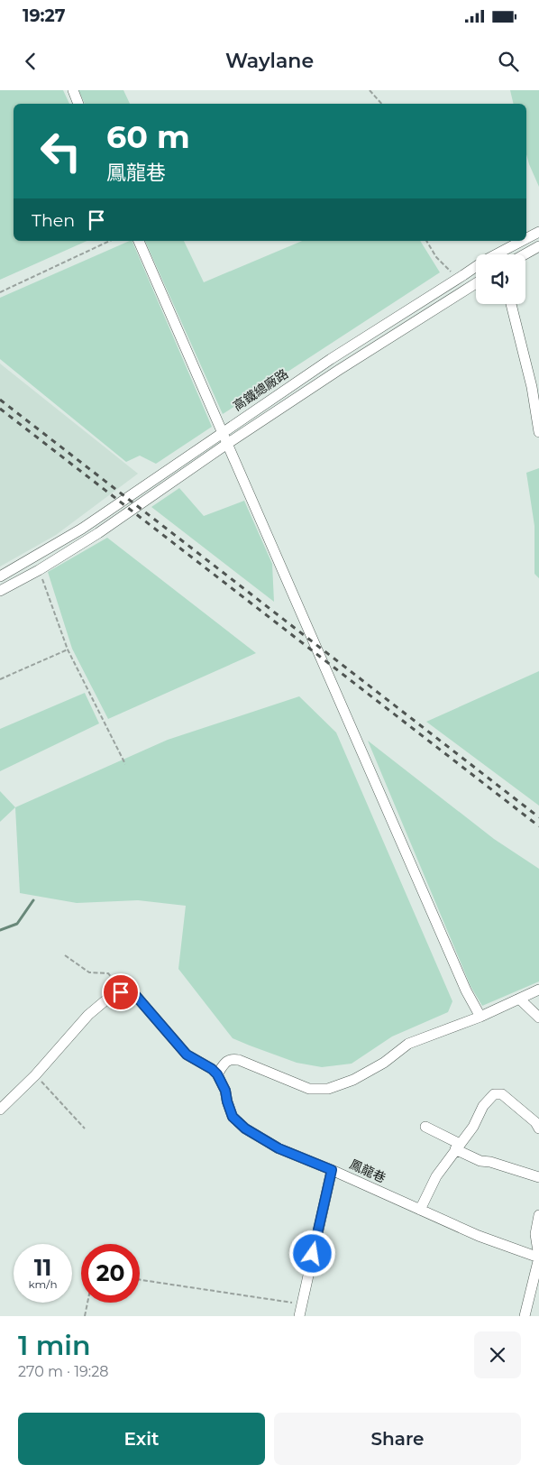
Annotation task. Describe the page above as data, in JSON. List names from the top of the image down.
{
  "streets": {
    "street": ["高鐵總廠路", "鳳龍巷"]
  },
  "page": {
    "status": "19:27",
    "header": "Waylane",
    "turn": ["60 m", "鳳龍巷"],
    "then": "Then",
    "speed": "11 km/h",
    "limit": "20",
    "heading": ["1 min", "270 m · 19:28"],
    "buttons": ["Exit", "Share"]
  }
}
